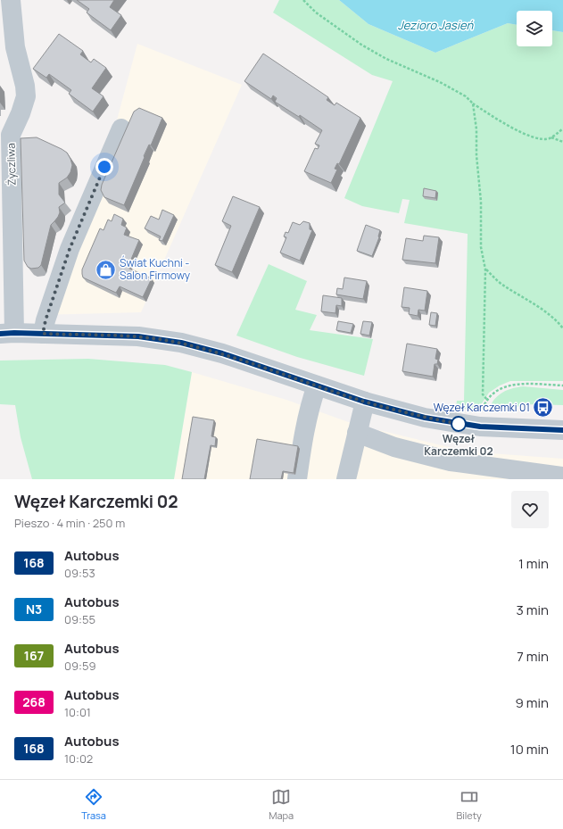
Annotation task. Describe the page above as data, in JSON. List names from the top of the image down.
{
  "streets": {
    "street": ["Życzliwa"]
  },
  "water": ["Jezioro Jasień"],
  "places": {
    "shop": ["Świat Kuchni - Salon Firmowy"],
    "bus stop": ["Węzeł Karczemki 01"],
    "other": ["Węzeł Karczemki 02"]
  },
  "lines": ["bus line 168"],
  "page": {
    "heading": ["Węzeł Karczemki 02", "Pieszo · 4 min · 250 m"],
    "list": [
      {
        "mark": "168",
        "name": "Autobus",
        "note": "09:53",
        "value": "1 min"
      },
      {
        "mark": "N3",
        "name": "Autobus",
        "note": "09:55",
        "value": "3 min"
      },
      {
        "mark": "167",
        "name": "Autobus",
        "note": "09:59",
        "value": "7 min"
      },
      {
        "mark": "268",
        "name": "Autobus",
        "note": "10:01",
        "value": "9 min"
      },
      {
        "mark": "168",
        "name": "Autobus",
        "note": "10:02",
        "value": "10 min"
      }
    ],
    "tabs": ["Trasa", "Mapa", "Bilety"]
  }
}
